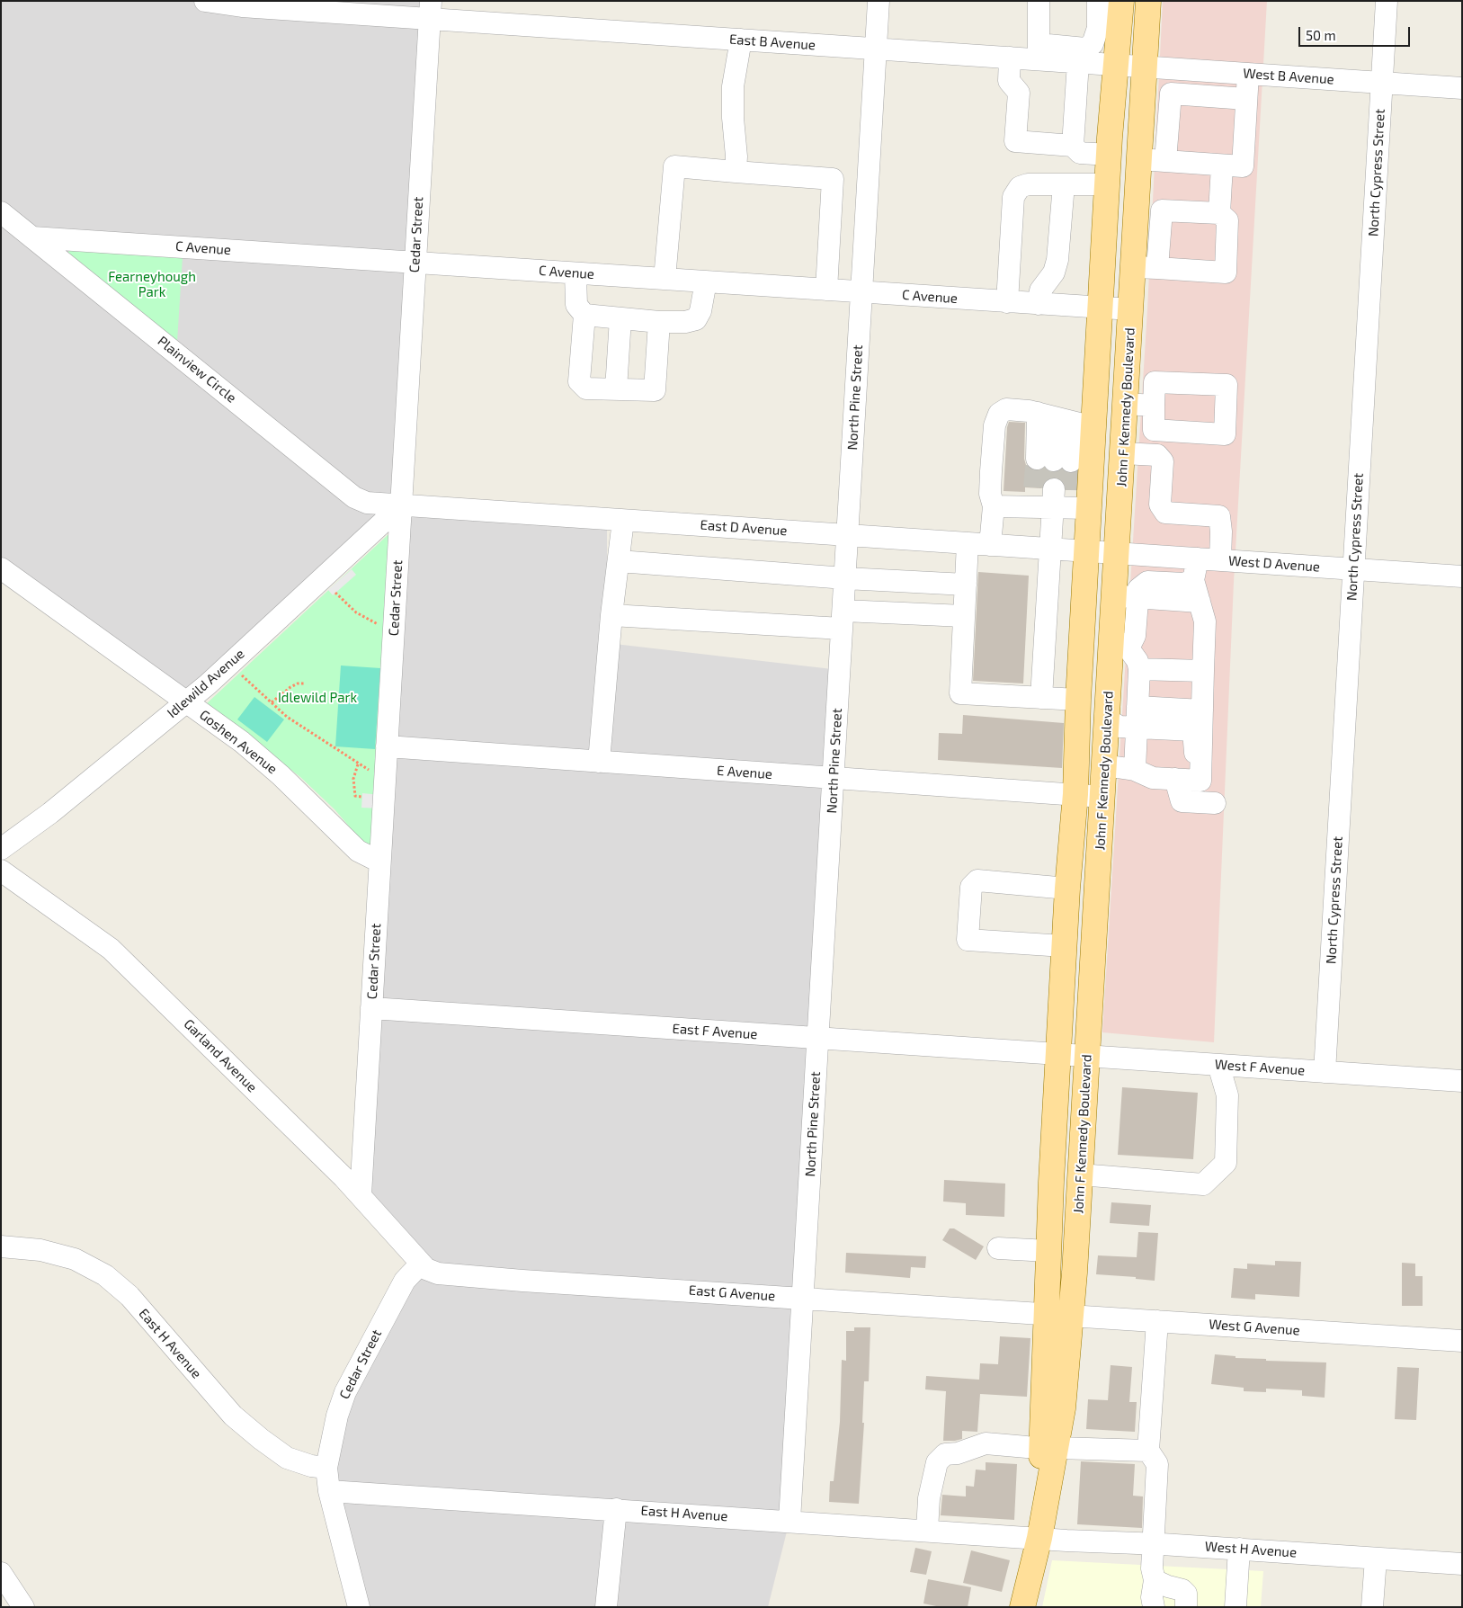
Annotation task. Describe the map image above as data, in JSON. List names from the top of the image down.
{
  "streets": {
    "main road": ["John F Kennedy Boulevard"],
    "street": [
      "East B Avenue",
      "West B Avenue",
      "North Cypress Street",
      "Cedar Street",
      "C Avenue",
      "Plainview Circle",
      "North Pine Street",
      "East D Avenue",
      "West D Avenue",
      "Idlewild Avenue",
      "Goshen Avenue",
      "E Avenue",
      "East F Avenue",
      "Garland Avenue",
      "West F Avenue",
      "East G Avenue",
      "West G Avenue",
      "East H Avenue",
      "West H Avenue"
    ]
  },
  "crossings": [
    ["East B Avenue", "West B Avenue"],
    ["East B Avenue", "Cedar Street"],
    ["East B Avenue", "North Pine Street"],
    ["East B Avenue", "John F Kennedy Boulevard"],
    ["West B Avenue", "North Cypress Street"],
    ["West B Avenue", "John F Kennedy Boulevard"],
    ["North Cypress Street", "West D Avenue"],
    ["North Cypress Street", "West F Avenue"],
    ["Cedar Street", "C Avenue"],
    ["Cedar Street", "Plainview Circle"],
    ["Cedar Street", "East D Avenue"],
    ["Cedar Street", "Idlewild Avenue"],
    ["Cedar Street", "Goshen Avenue"],
    ["Cedar Street", "E Avenue"],
    ["Cedar Street", "East F Avenue"],
    ["Cedar Street", "Garland Avenue"],
    ["Cedar Street", "East G Avenue"],
    ["Cedar Street", "East H Avenue"],
    ["C Avenue", "Plainview Circle"],
    ["C Avenue", "North Pine Street"],
    ["C Avenue", "John F Kennedy Boulevard"],
    ["Plainview Circle", "East D Avenue"],
    ["Plainview Circle", "Idlewild Avenue"],
    ["North Pine Street", "East D Avenue"],
    ["North Pine Street", "E Avenue"],
    ["North Pine Street", "East F Avenue"],
    ["North Pine Street", "East G Avenue"],
    ["North Pine Street", "East H Avenue"],
    ["John F Kennedy Boulevard", "East D Avenue"],
    ["John F Kennedy Boulevard", "West D Avenue"],
    ["John F Kennedy Boulevard", "E Avenue"],
    ["John F Kennedy Boulevard", "East F Avenue"],
    ["John F Kennedy Boulevard", "West F Avenue"],
    ["John F Kennedy Boulevard", "East G Avenue"],
    ["John F Kennedy Boulevard", "West G Avenue"],
    ["John F Kennedy Boulevard", "East H Avenue"],
    ["John F Kennedy Boulevard", "West H Avenue"],
    ["East D Avenue", "West D Avenue"],
    ["East D Avenue", "Idlewild Avenue"],
    ["Idlewild Avenue", "Goshen Avenue"],
    ["East F Avenue", "West F Avenue"],
    ["Garland Avenue", "East G Avenue"],
    ["East G Avenue", "West G Avenue"],
    ["East H Avenue", "West H Avenue"]
  ],
  "parks": ["Fearneyhough Park", "Idlewild Park"],
  "scale_bar": "50 m"
}
